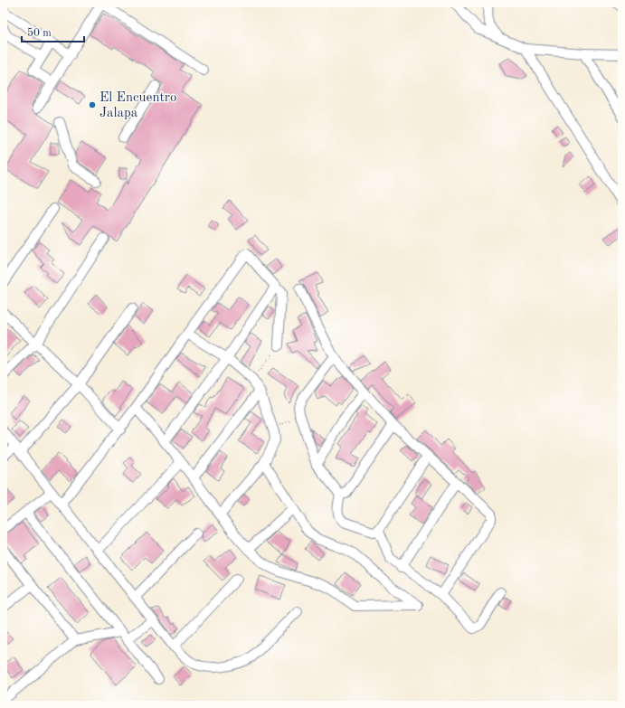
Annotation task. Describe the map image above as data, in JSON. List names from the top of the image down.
{
  "places": ["El Encuentro Jalapa"],
  "scale_bar": "50 m"
}
